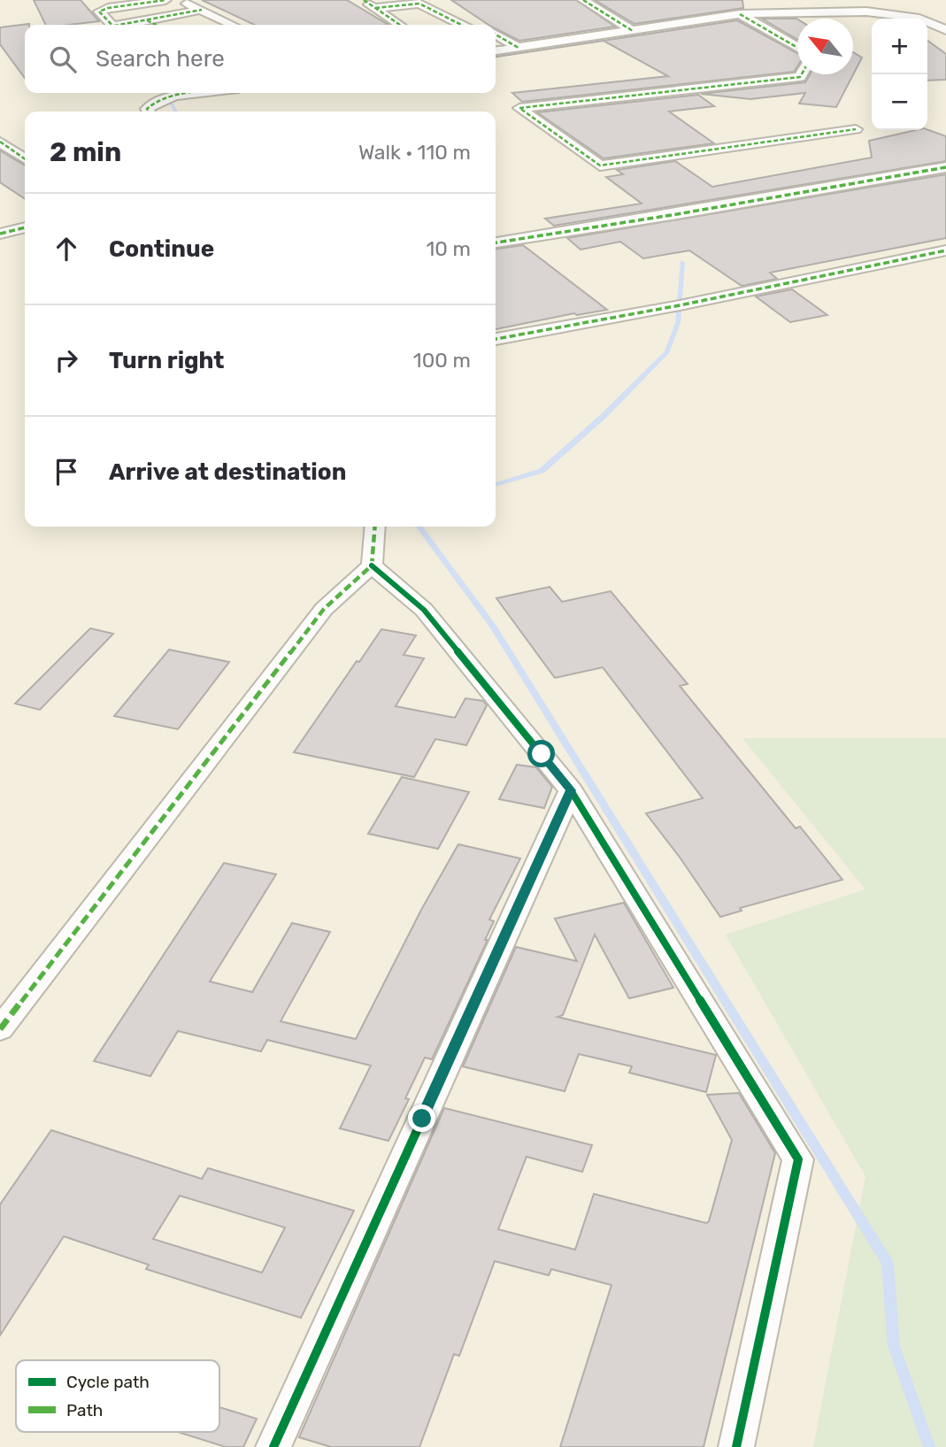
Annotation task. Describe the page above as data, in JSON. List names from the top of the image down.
{
  "legend": ["Cycle path", "Path"],
  "north": "top left",
  "page": {
    "map_buttons": ["+", "−"],
    "search": "Search here",
    "heading": ["2 min", "Walk · 110 m"],
    "list": [
      ["Continue", "10 m"],
      ["Turn right", "100 m"],
      "Arrive at destination"
    ]
  }
}
